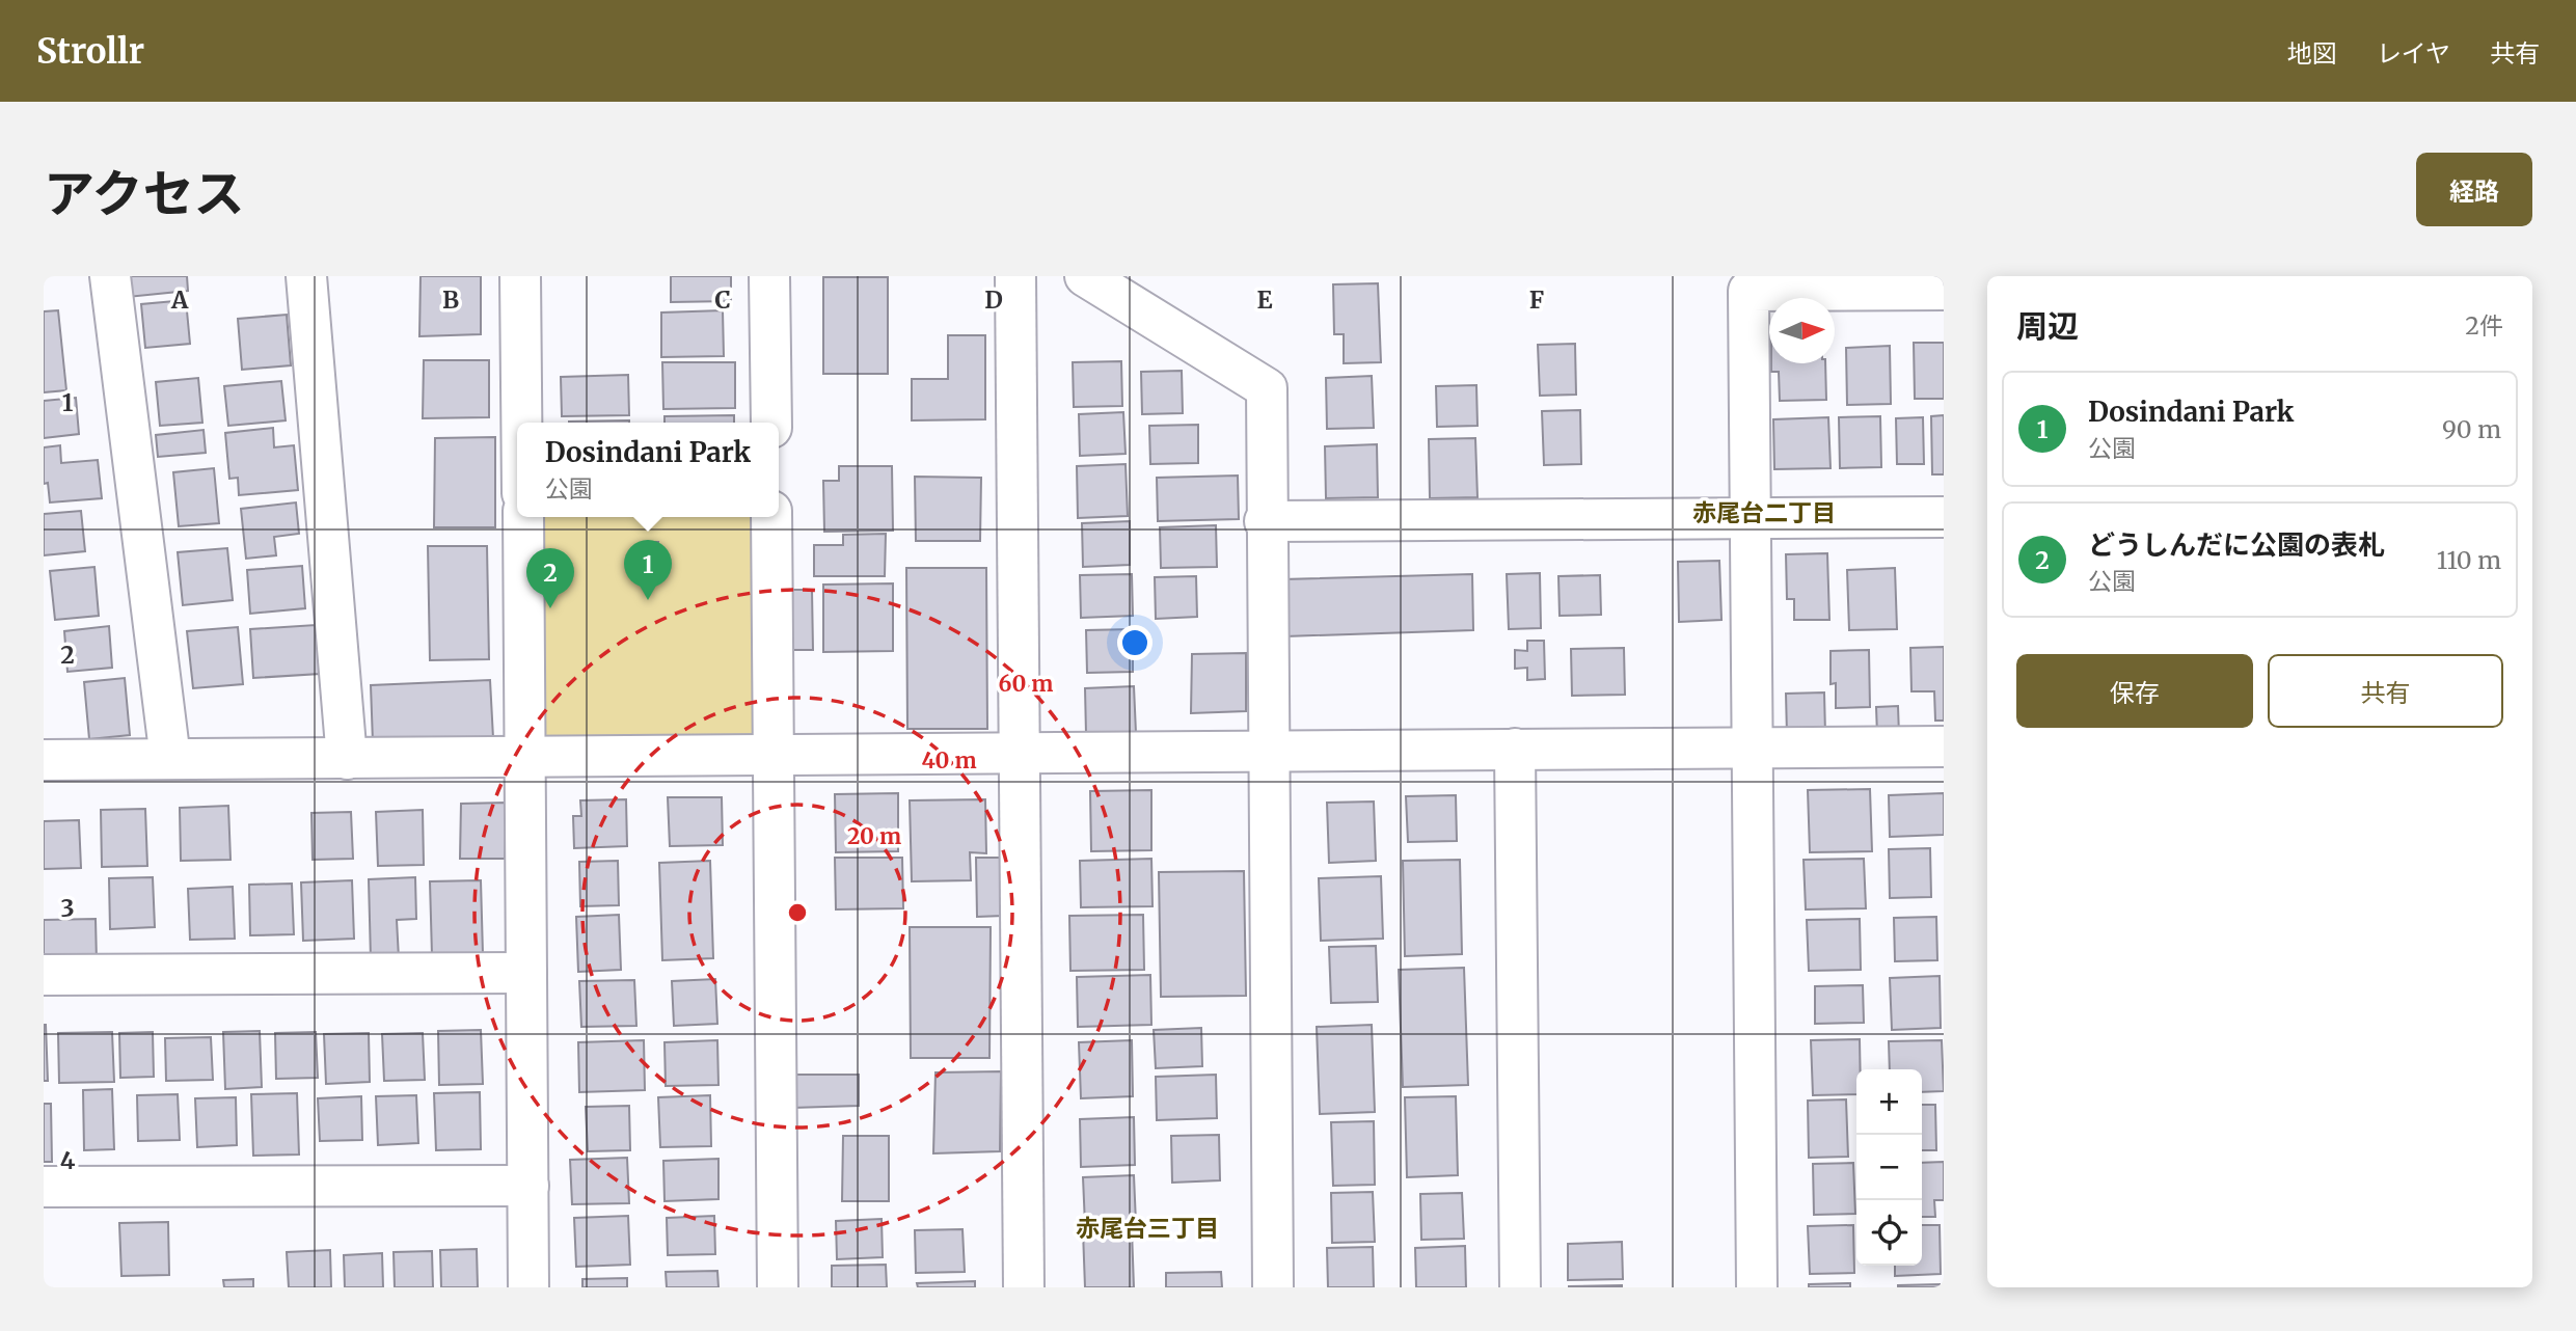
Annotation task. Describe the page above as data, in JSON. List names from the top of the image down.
{
  "districts": ["赤尾台二丁目", "赤尾台三丁目"],
  "north": "right",
  "page": {
    "header": "Strollr",
    "nav": ["地図", "レイヤ", "共有"],
    "title": "アクセス",
    "buttons": [
      "経路",
      ["保存", "共有"]
    ],
    "heading": ["周辺", "2件"],
    "list": [
      {
        "mark": "1",
        "name": "Dosindani Park",
        "note": "公園",
        "value": "90 m"
      },
      {
        "mark": "2",
        "name": "どうしんだに公園の表札",
        "note": "公園",
        "value": "110 m"
      }
    ],
    "popup": ["Dosindani Park", "公園"],
    "pins": ["1", "2"],
    "map_buttons": ["+", "−"]
  },
  "grid": {
    "columns": [
      "A",
      "B",
      "C",
      "D",
      "E",
      "F"
    ],
    "rows": [
      "1",
      "2",
      "3",
      "4"
    ]
  },
  "rings": ["60 m", "40 m", "20 m"]
}
